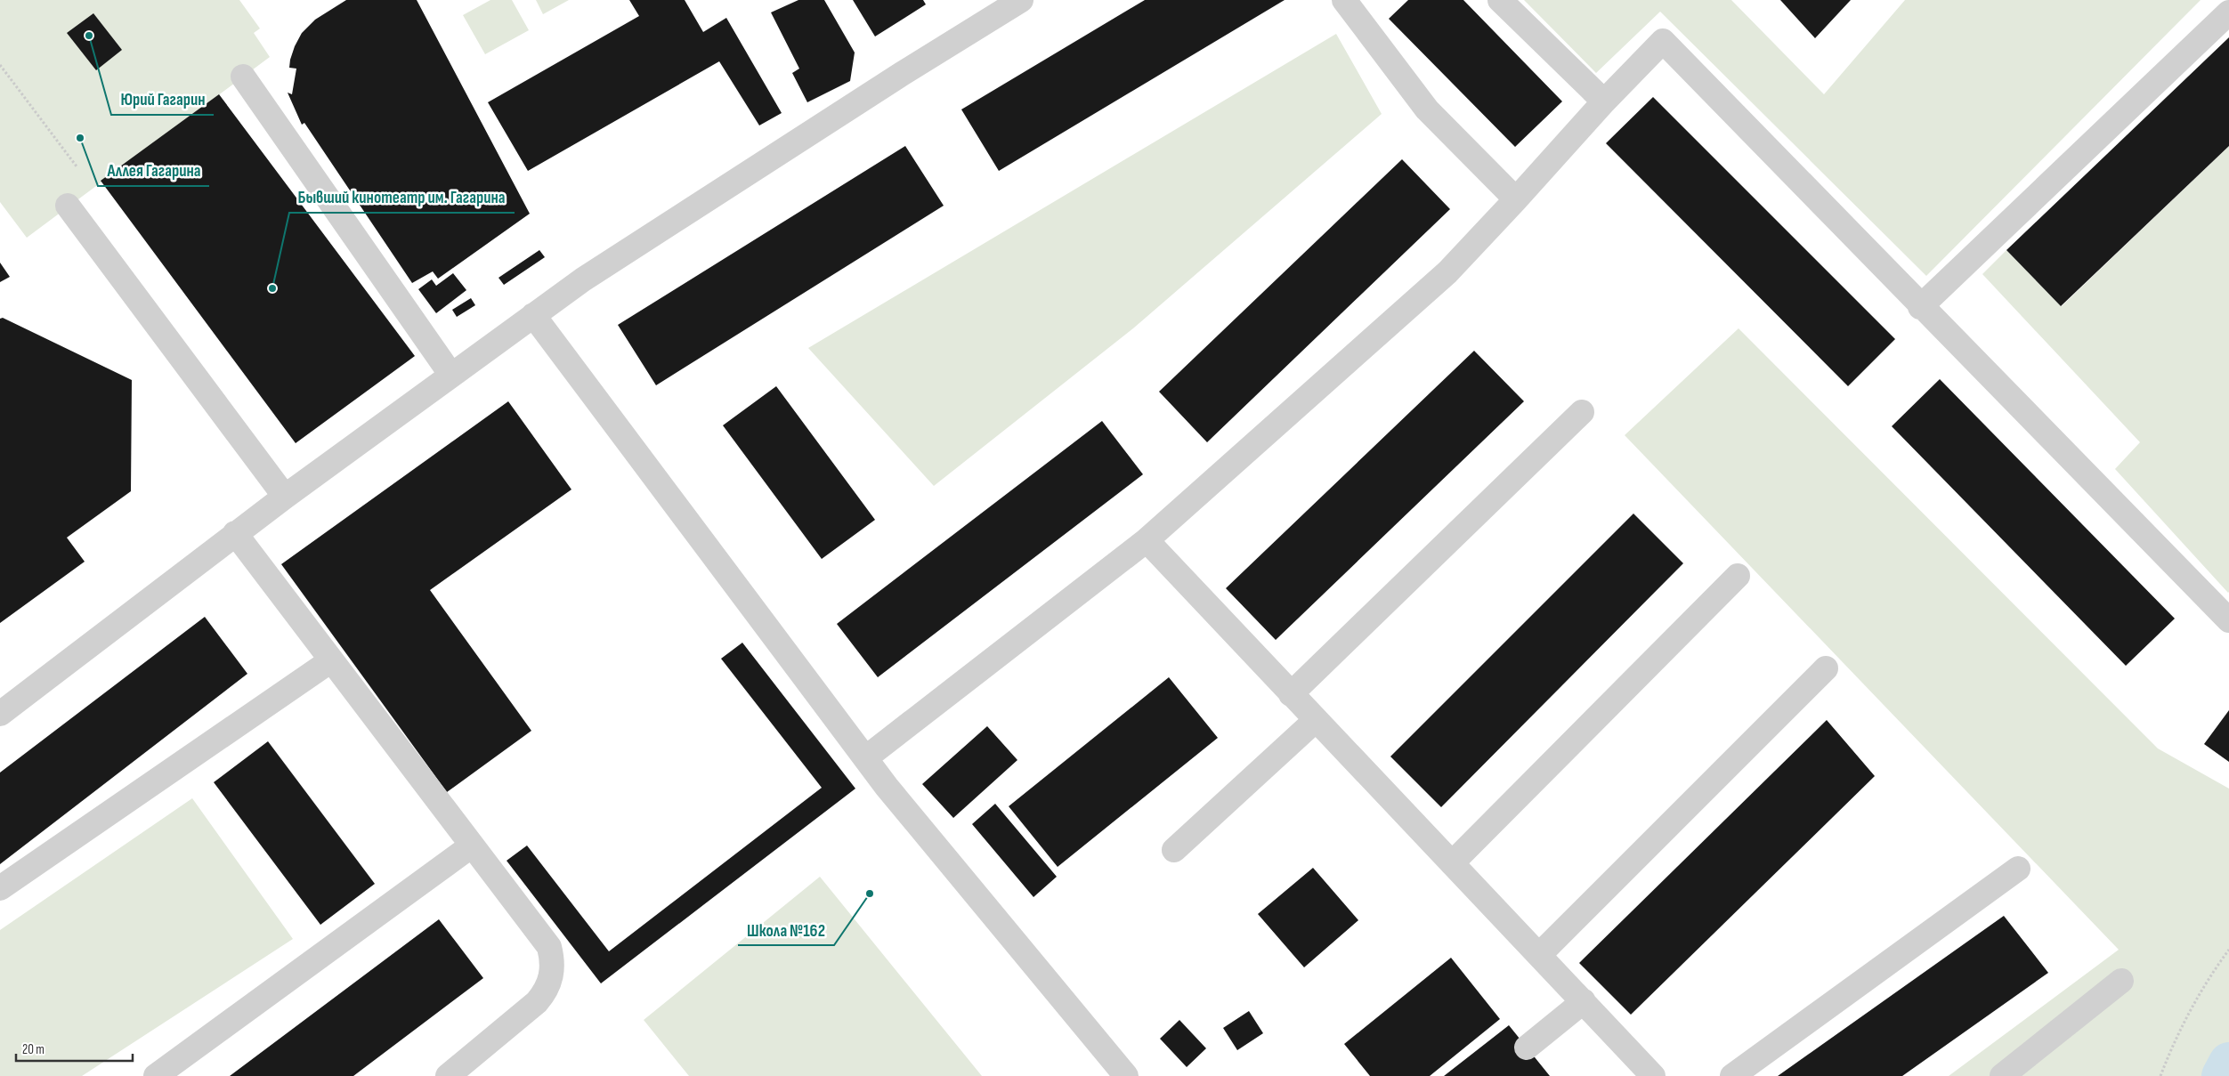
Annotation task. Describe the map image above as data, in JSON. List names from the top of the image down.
{
  "places": [
    "Юрий Гагарин",
    "Аллея Гагарина",
    "Бывший кинотеатр им. Гагарина",
    "Школа №162"
  ],
  "scale_bar": "20 m"
}
